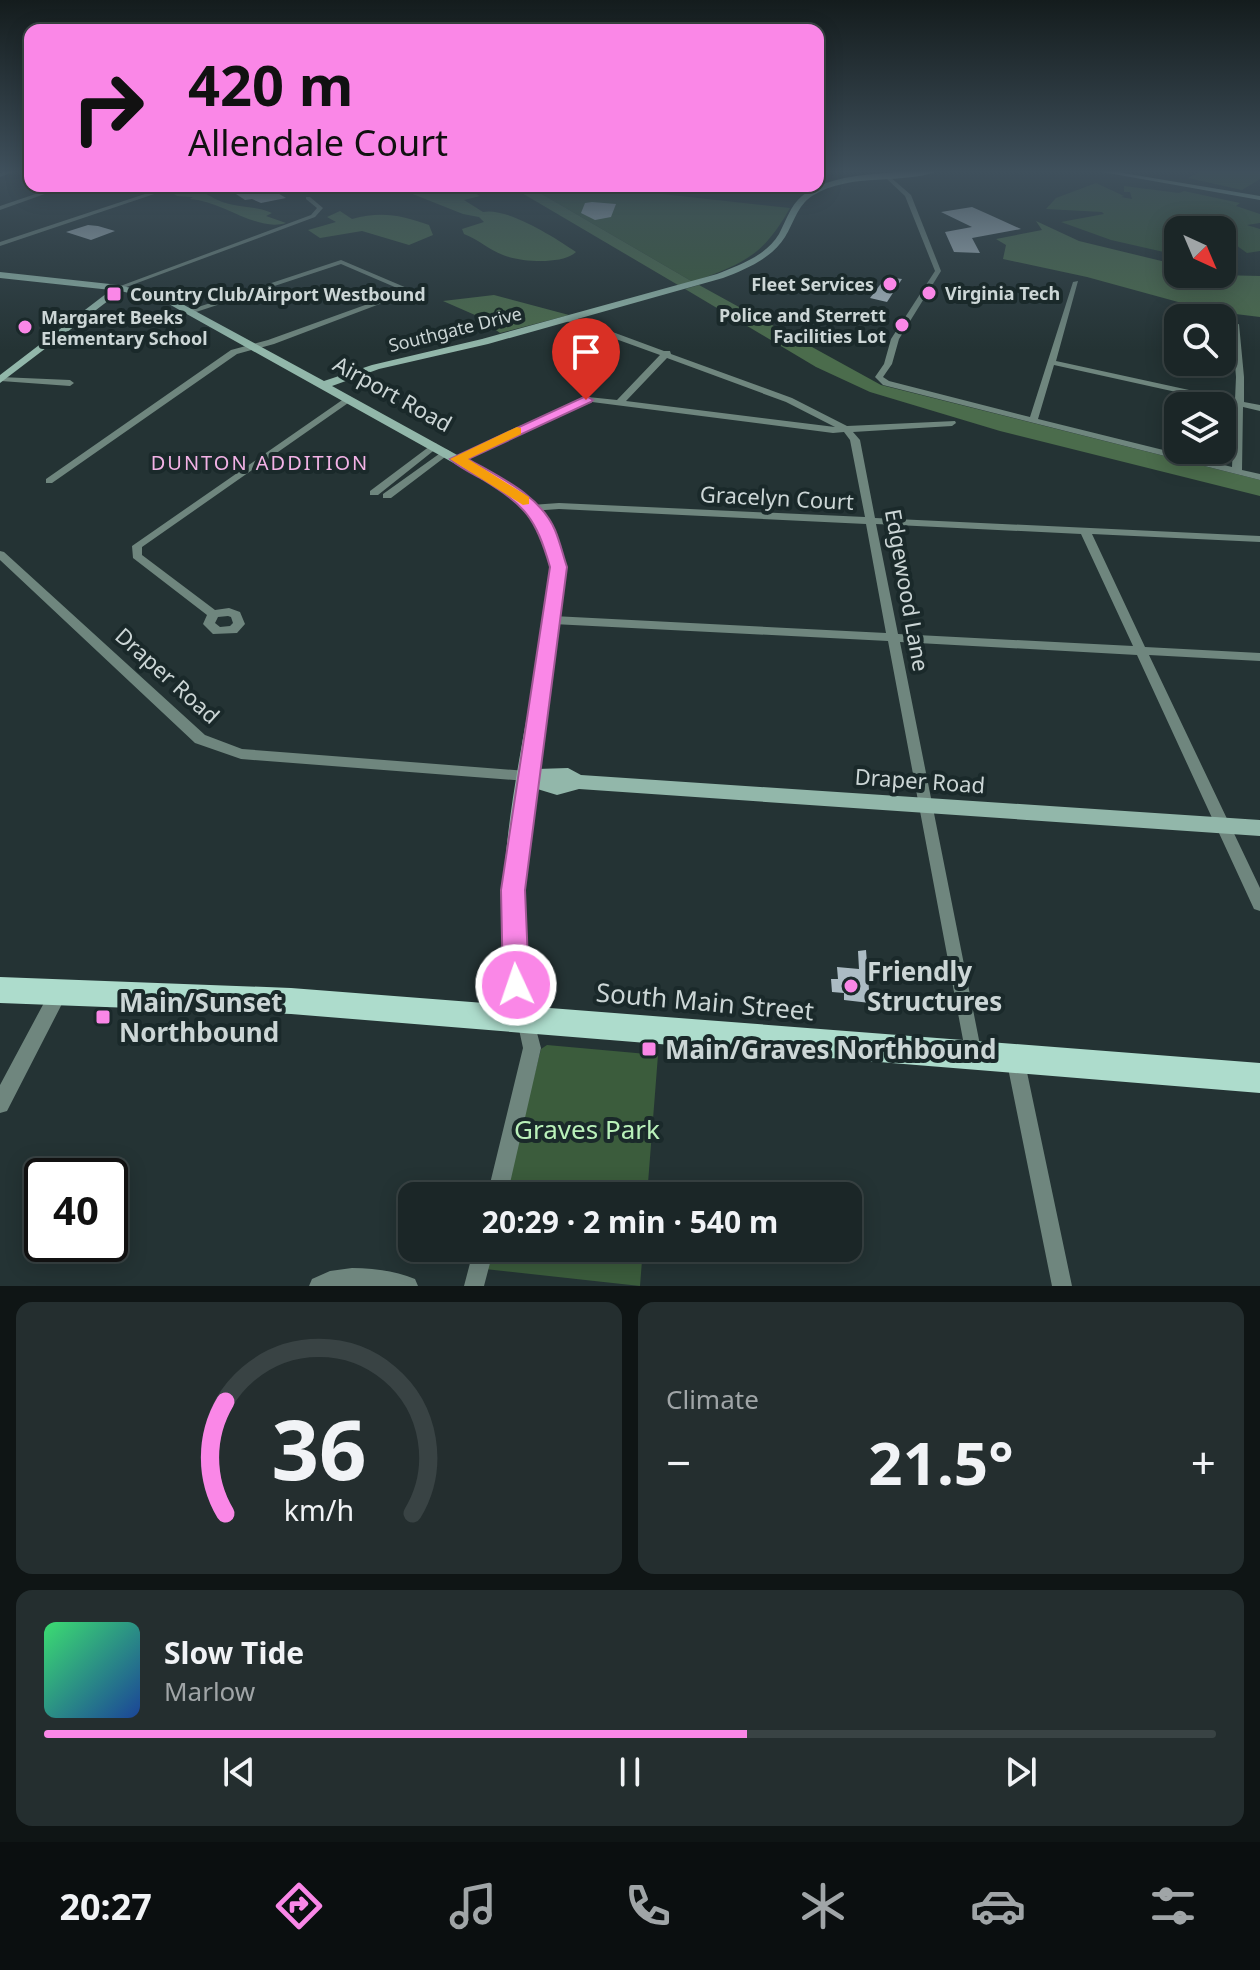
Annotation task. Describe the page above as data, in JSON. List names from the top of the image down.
{
  "streets": {
    "main road": ["South Main Street"],
    "street": [
      "Southgate Drive",
      "Airport Road",
      "Gracelyn Court",
      "Edgewood Lane",
      "Draper Road"
    ]
  },
  "crossings": [
    ["Southgate Drive", "Airport Road"],
    ["Airport Road", "Gracelyn Court"],
    ["Airport Road", "Draper Road"],
    ["Airport Road", "South Main Street"],
    ["Gracelyn Court", "Edgewood Lane"],
    ["Edgewood Lane", "Draper Road"],
    ["Edgewood Lane", "South Main Street"]
  ],
  "districts": ["DUNTON ADDITION"],
  "parks": ["Graves Park"],
  "places": {
    "other": [
      "Fleet Services",
      "Virginia Tech",
      "Police and Sterrett Facilities Lot",
      "Margaret Beeks Elementary School",
      "Friendly Structures"
    ],
    "transit": ["Country Club/Airport Westbound", "Main/Sunset Northbound", "Main/Graves Northbound"]
  },
  "north": "bottom right",
  "page": {
    "turn": ["420 m", "Allendale Court"],
    "limit": "40",
    "trip": "20:29 · 2 min · 540 m",
    "tile": "Climate",
    "heat": ["−", "21.5°", "+"],
    "song": ["Slow Tide", "Marlow"],
    "tabs": "20:27",
    "gauge": ["36", "km/h"]
  }
}
